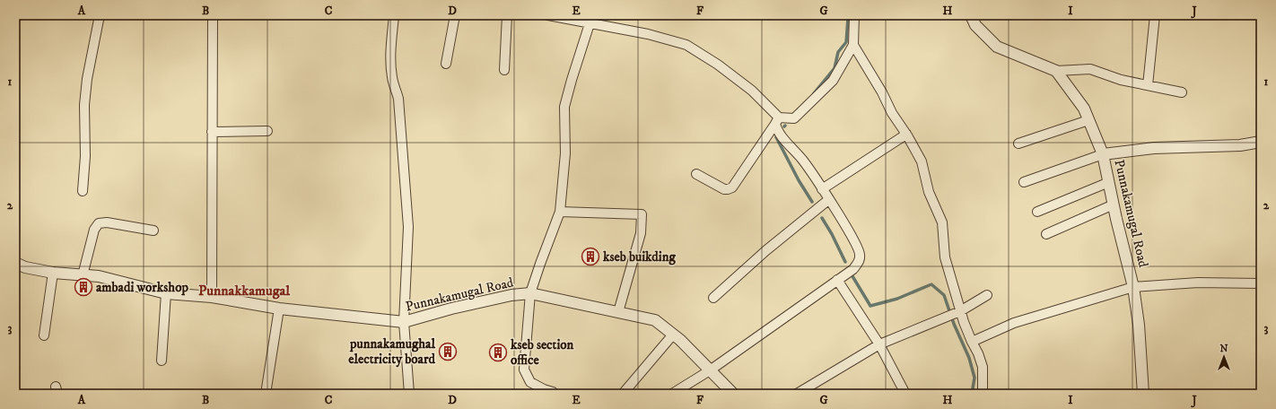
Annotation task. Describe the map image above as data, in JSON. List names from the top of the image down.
{
  "streets": {
    "street": ["Punnakamugal Road"]
  },
  "districts": ["Punnakkamugal"],
  "places": {
    "building": [
      "kseb buikding",
      "ambadi workshop",
      "punnakamughal electricity board",
      "kseb section office"
    ]
  },
  "north": "top",
  "grid": {
    "columns": [
      "A",
      "B",
      "C",
      "D",
      "E",
      "F",
      "G",
      "H",
      "I",
      "J"
    ],
    "rows": ["1", "2", "3"]
  }
}
